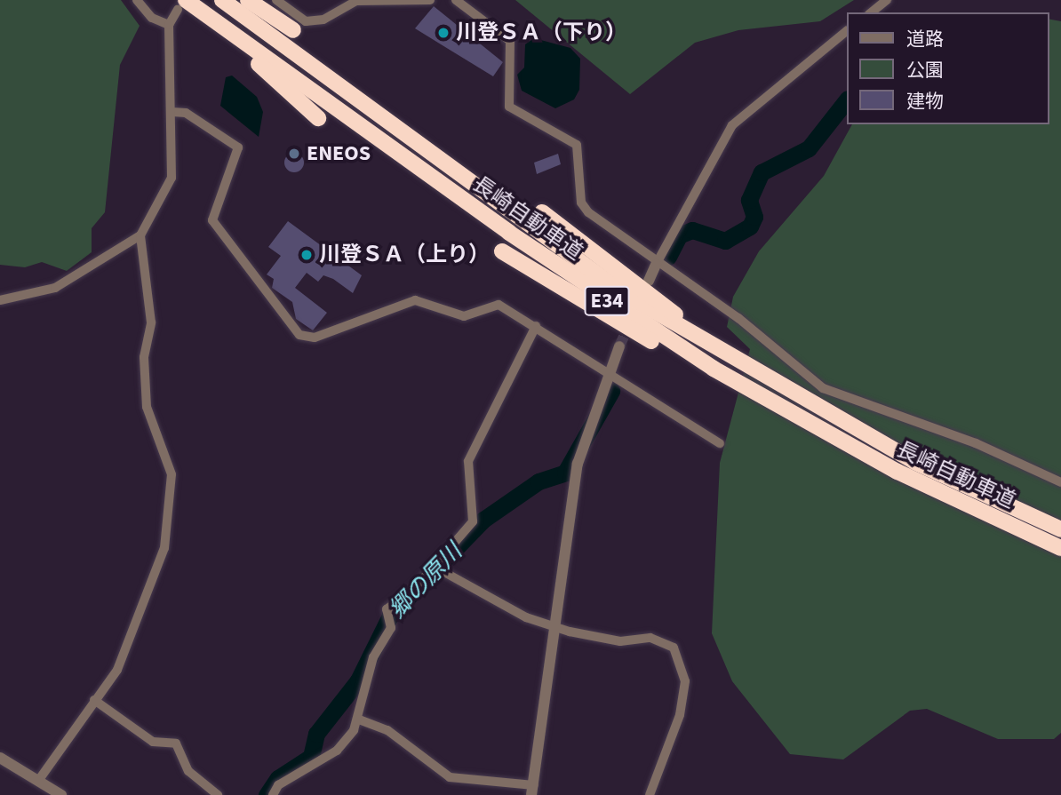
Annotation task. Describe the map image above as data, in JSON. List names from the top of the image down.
{
  "streets": {
    "highway": ["長崎自動車道", "E34"]
  },
  "water": ["郷の原川"],
  "places": ["川登ＳＡ（下り）", "ENEOS", "川登ＳＡ（上り）"],
  "legend": ["道路", "公園", "建物"]
}
